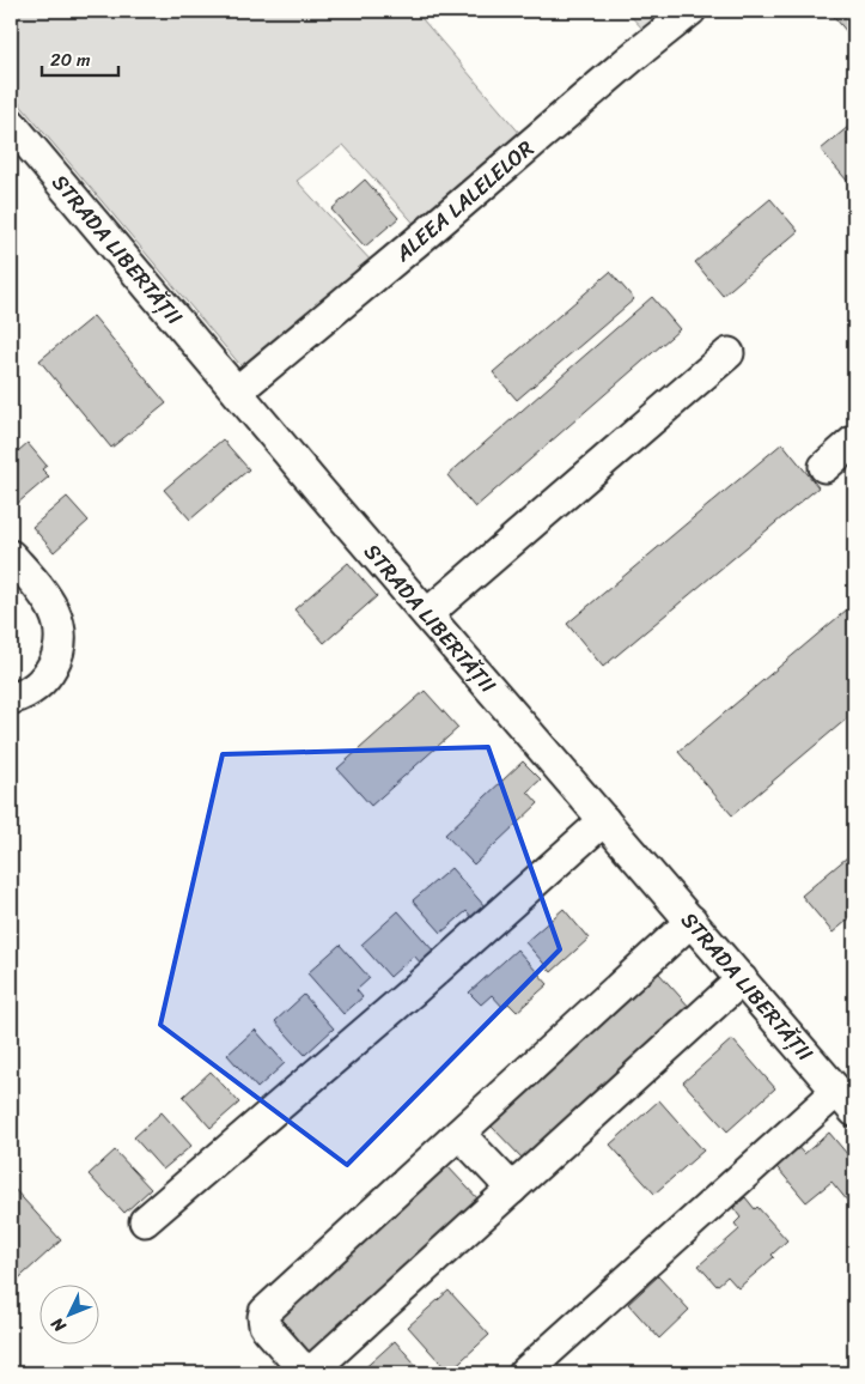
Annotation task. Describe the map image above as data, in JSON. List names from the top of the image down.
{
  "streets": {
    "street": ["ALEEA LALELELOR", "STRADA LIBERTĂȚII"]
  },
  "crossings": [
    ["ALEEA LALELELOR", "STRADA LIBERTĂȚII"]
  ],
  "scale_bar": "20 m",
  "north": "bottom left"
}
